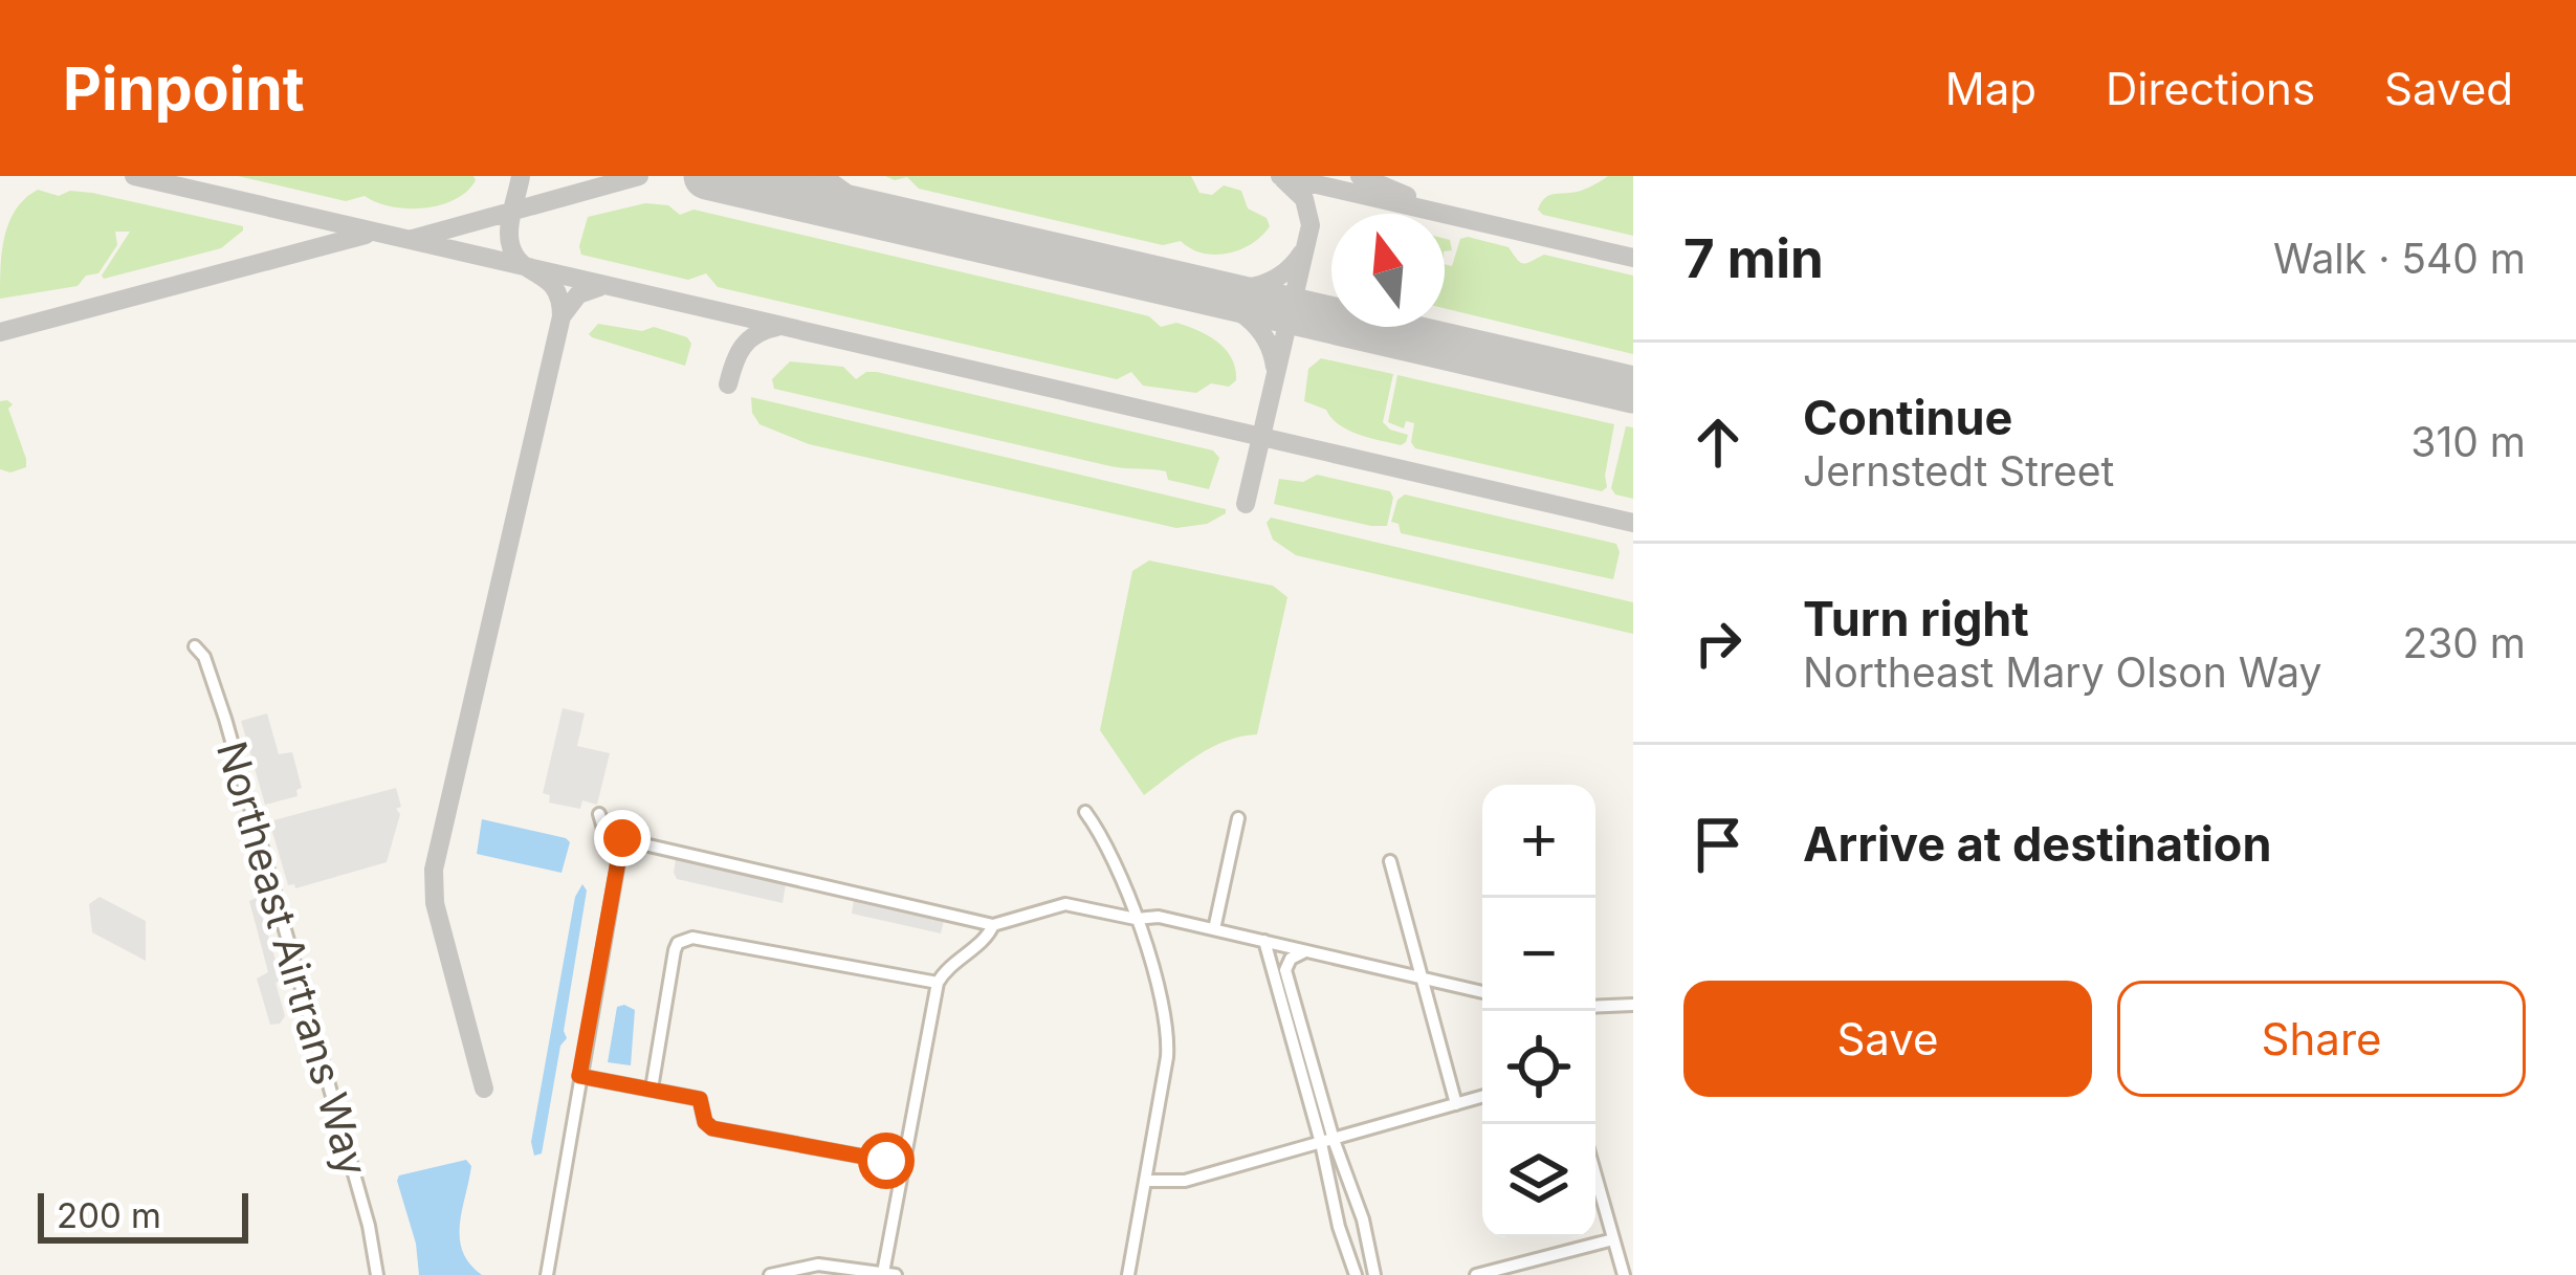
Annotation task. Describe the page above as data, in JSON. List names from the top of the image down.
{
  "streets": {
    "street": ["Northeast Airtrans Way"]
  },
  "scale_bar": "200 m",
  "north": "top",
  "page": {
    "header": "Pinpoint",
    "nav": ["Map", "Directions", "Saved"],
    "heading": ["7 min", "Walk · 540 m"],
    "list": [
      ["Continue", "Jernstedt Street", "310 m"],
      ["Turn right", "Northeast Mary Olson Way", "230 m"],
      "Arrive at destination"
    ],
    "map_buttons": ["+", "−"],
    "buttons": ["Save", "Share"],
    "scale": "200 m"
  }
}
